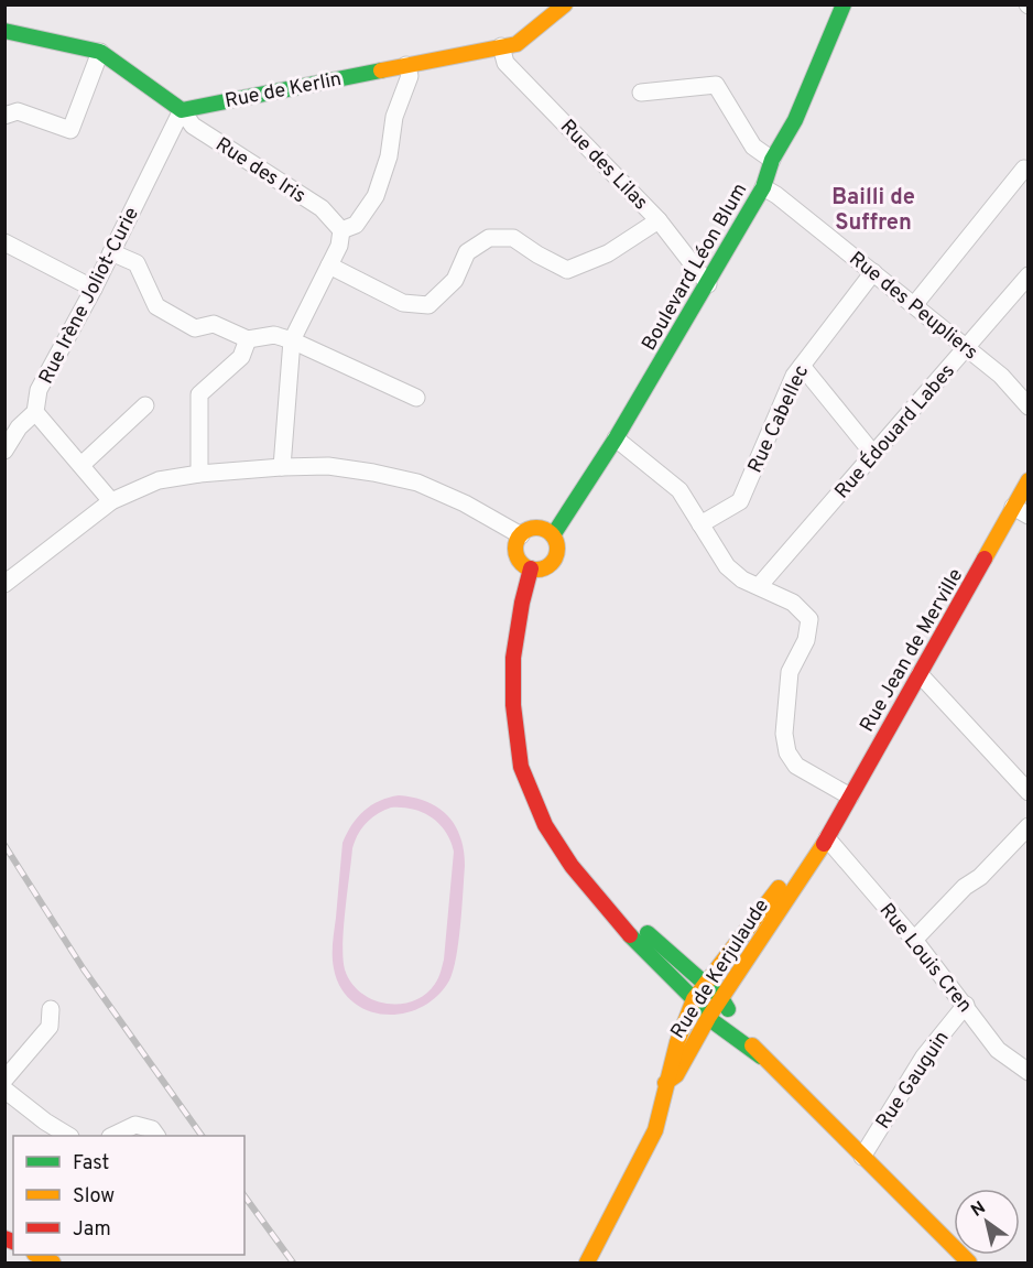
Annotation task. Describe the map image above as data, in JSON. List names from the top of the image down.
{
  "streets": {
    "main road": [
      "Rue de Kerlin",
      "Boulevard Léon Blum",
      "Rue Jean de Merville",
      "Rue de Kerjulaude"
    ],
    "street": [
      "Rue des Lilas",
      "Rue des Iris",
      "Rue Irène Joliot-Curie",
      "Rue des Peupliers",
      "Rue Cabellec",
      "Rue Édouard Labes",
      "Rue Louis Cren",
      "Rue Gauguin"
    ]
  },
  "crossings": [
    ["Rue de Kerlin", "Rue des Lilas"],
    ["Rue de Kerlin", "Rue des Iris"],
    ["Rue de Kerlin", "Rue Irène Joliot-Curie"],
    ["Rue des Lilas", "Boulevard Léon Blum"],
    ["Rue des Iris", "Rue Irène Joliot-Curie"],
    ["Boulevard Léon Blum", "Rue des Peupliers"],
    ["Rue des Peupliers", "Rue Cabellec"],
    ["Rue des Peupliers", "Rue Édouard Labes"],
    ["Rue Jean de Merville", "Rue Louis Cren"],
    ["Rue Jean de Merville", "Rue de Kerjulaude"],
    ["Rue Louis Cren", "Rue de Kerjulaude"],
    ["Rue Louis Cren", "Rue Gauguin"]
  ],
  "districts": ["Bailli de Suffren"],
  "legend": ["Fast", "Slow", "Jam"],
  "north": "top left"
}
